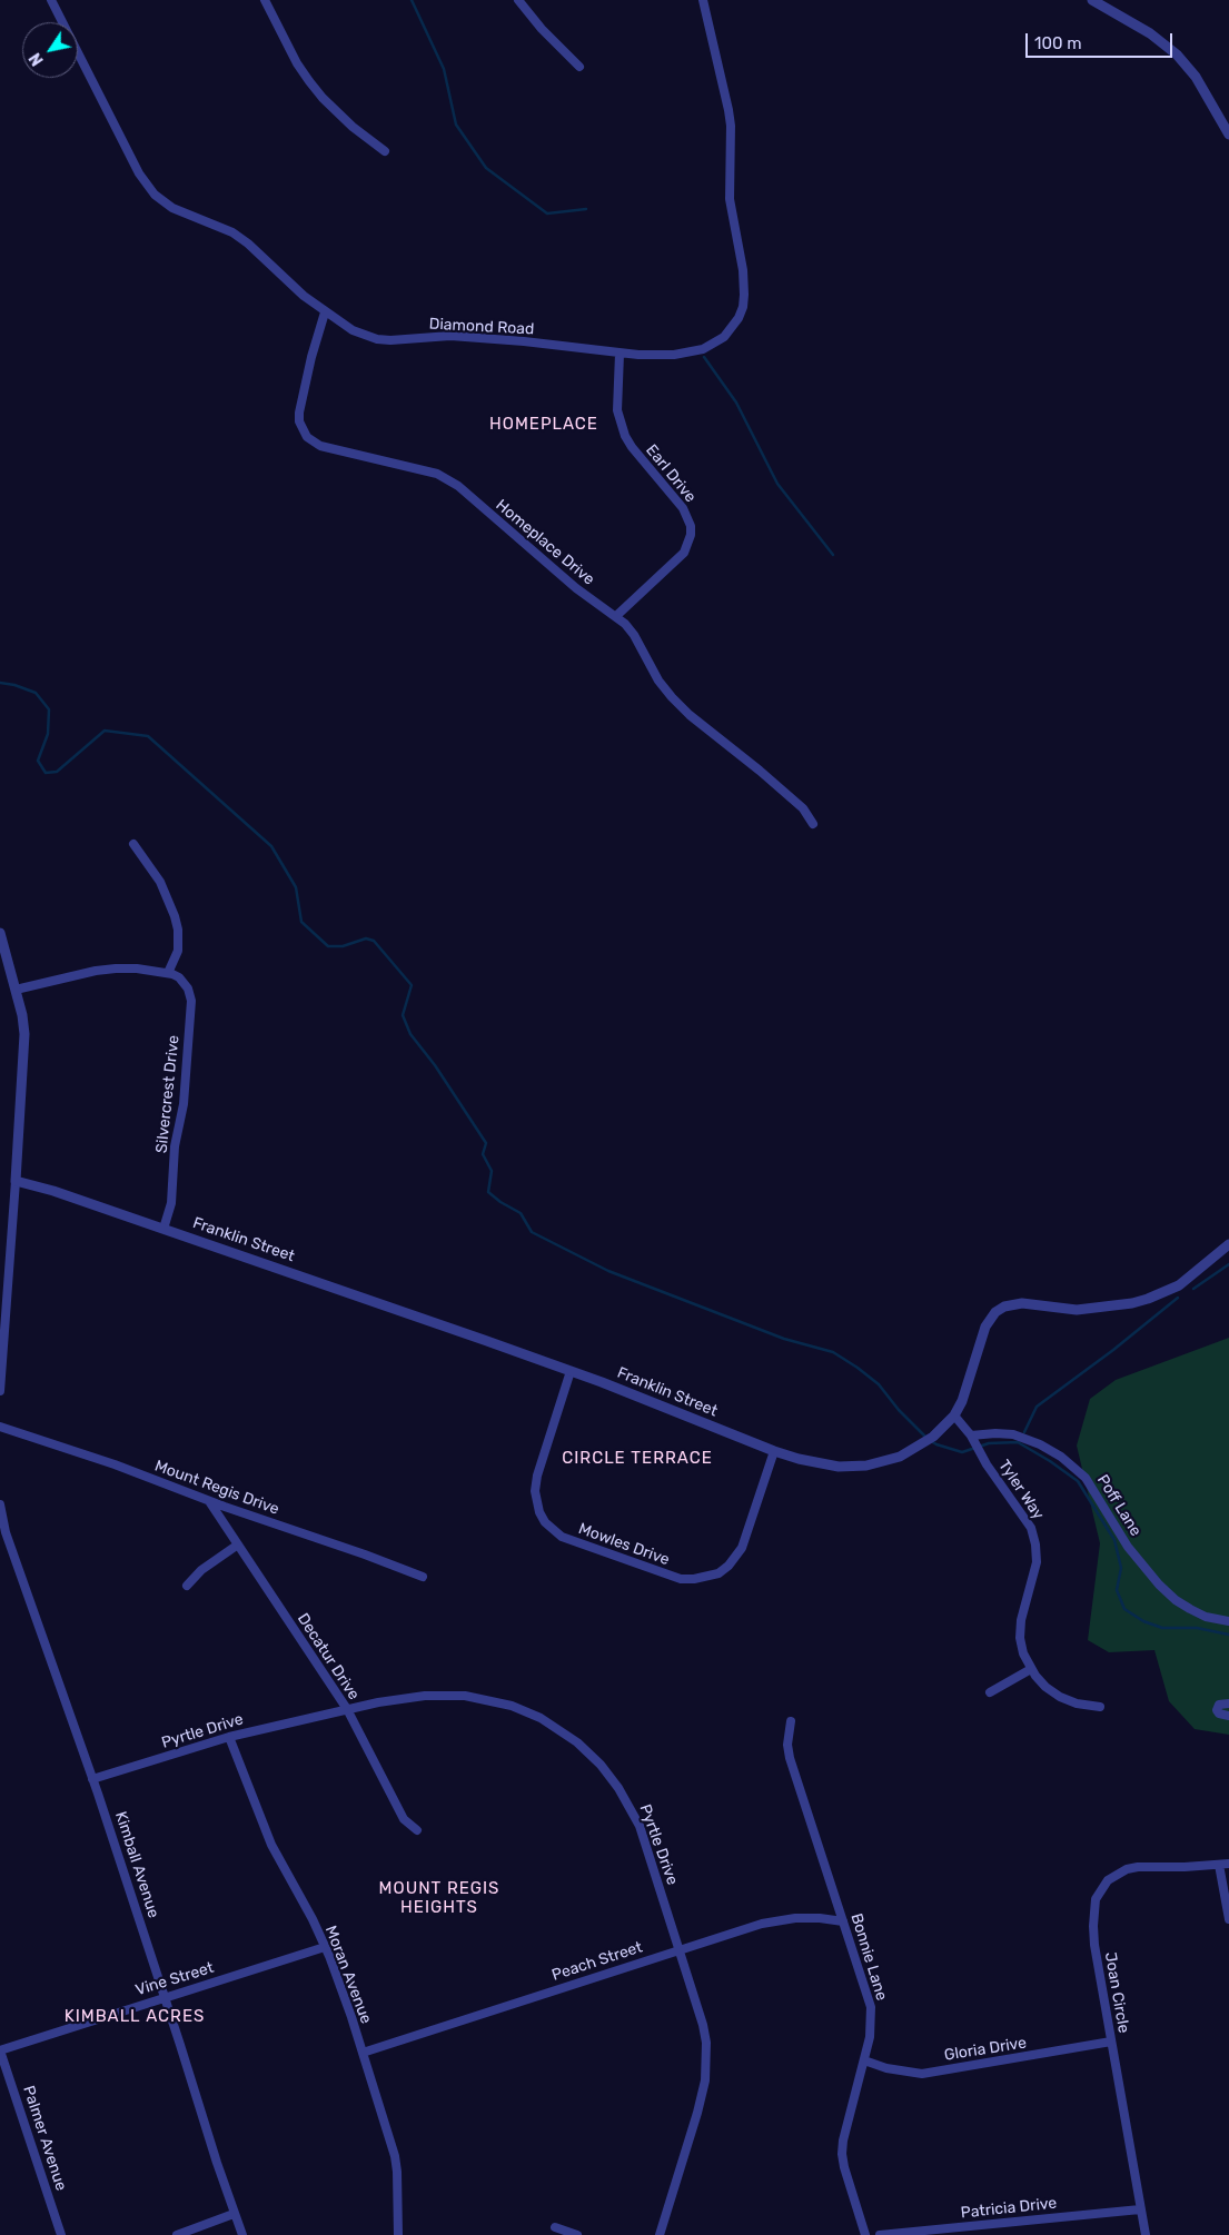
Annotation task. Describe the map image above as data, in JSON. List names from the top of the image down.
{
  "streets": {
    "street": [
      "Diamond Road",
      "Earl Drive",
      "Homeplace Drive",
      "Silvercrest Drive",
      "Franklin Street",
      "Mount Regis Drive",
      "Tyler Way",
      "Poff Lane",
      "Mowles Drive",
      "Decatur Drive",
      "Pyrtle Drive",
      "Kimball Avenue",
      "Bonnie Lane",
      "Peach Street",
      "Moran Avenue",
      "Vine Street",
      "Joan Circle",
      "Gloria Drive",
      "Palmer Avenue",
      "Patricia Drive"
    ]
  },
  "crossings": [
    ["Diamond Road", "Earl Drive"],
    ["Diamond Road", "Homeplace Drive"],
    ["Earl Drive", "Homeplace Drive"],
    ["Silvercrest Drive", "Franklin Street"],
    ["Franklin Street", "Tyler Way"],
    ["Franklin Street", "Mowles Drive"],
    ["Mount Regis Drive", "Decatur Drive"],
    ["Tyler Way", "Poff Lane"],
    ["Decatur Drive", "Pyrtle Drive"],
    ["Pyrtle Drive", "Kimball Avenue"],
    ["Pyrtle Drive", "Peach Street"],
    ["Pyrtle Drive", "Moran Avenue"],
    ["Kimball Avenue", "Vine Street"],
    ["Bonnie Lane", "Peach Street"],
    ["Bonnie Lane", "Gloria Drive"],
    ["Peach Street", "Moran Avenue"],
    ["Moran Avenue", "Vine Street"],
    ["Vine Street", "Palmer Avenue"],
    ["Joan Circle", "Gloria Drive"],
    ["Joan Circle", "Patricia Drive"]
  ],
  "districts": [
    "HOMEPLACE",
    "CIRCLE TERRACE",
    "MOUNT REGIS HEIGHTS",
    "KIMBALL ACRES"
  ],
  "scale_bar": "100 m",
  "north": "bottom left"
}
